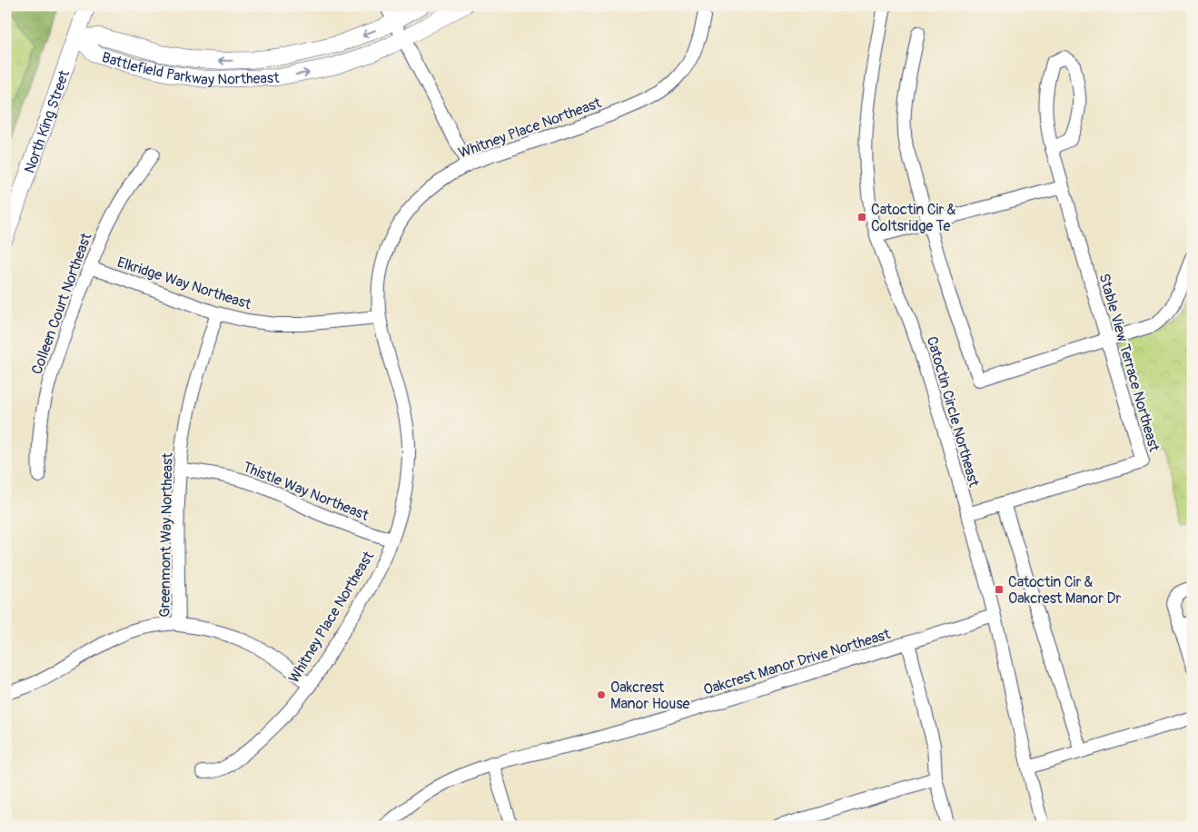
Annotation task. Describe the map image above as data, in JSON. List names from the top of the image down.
{
  "streets": {
    "main road": ["Battlefield Parkway Northeast", "North King Street"],
    "street": [
      "Whitney Place Northeast",
      "Elkridge Way Northeast",
      "Colleen Court Northeast",
      "Stable View Terrace Northeast",
      "Catoctin Circle Northeast",
      "Thistle Way Northeast",
      "Greenmont Way Northeast",
      "Oakcrest Manor Drive Northeast"
    ]
  },
  "crossings": [
    ["Battlefield Parkway Northeast", "North King Street"],
    ["Whitney Place Northeast", "Elkridge Way Northeast"],
    ["Whitney Place Northeast", "Thistle Way Northeast"],
    ["Elkridge Way Northeast", "Colleen Court Northeast"],
    ["Elkridge Way Northeast", "Greenmont Way Northeast"],
    ["Stable View Terrace Northeast", "Catoctin Circle Northeast"],
    ["Catoctin Circle Northeast", "Oakcrest Manor Drive Northeast"],
    ["Thistle Way Northeast", "Greenmont Way Northeast"]
  ],
  "places": {
    "transit": ["Catoctin Cir & Coltsridge Te", "Catoctin Cir & Oakcrest Manor Dr"],
    "other": ["Oakcrest Manor House"]
  }
}
